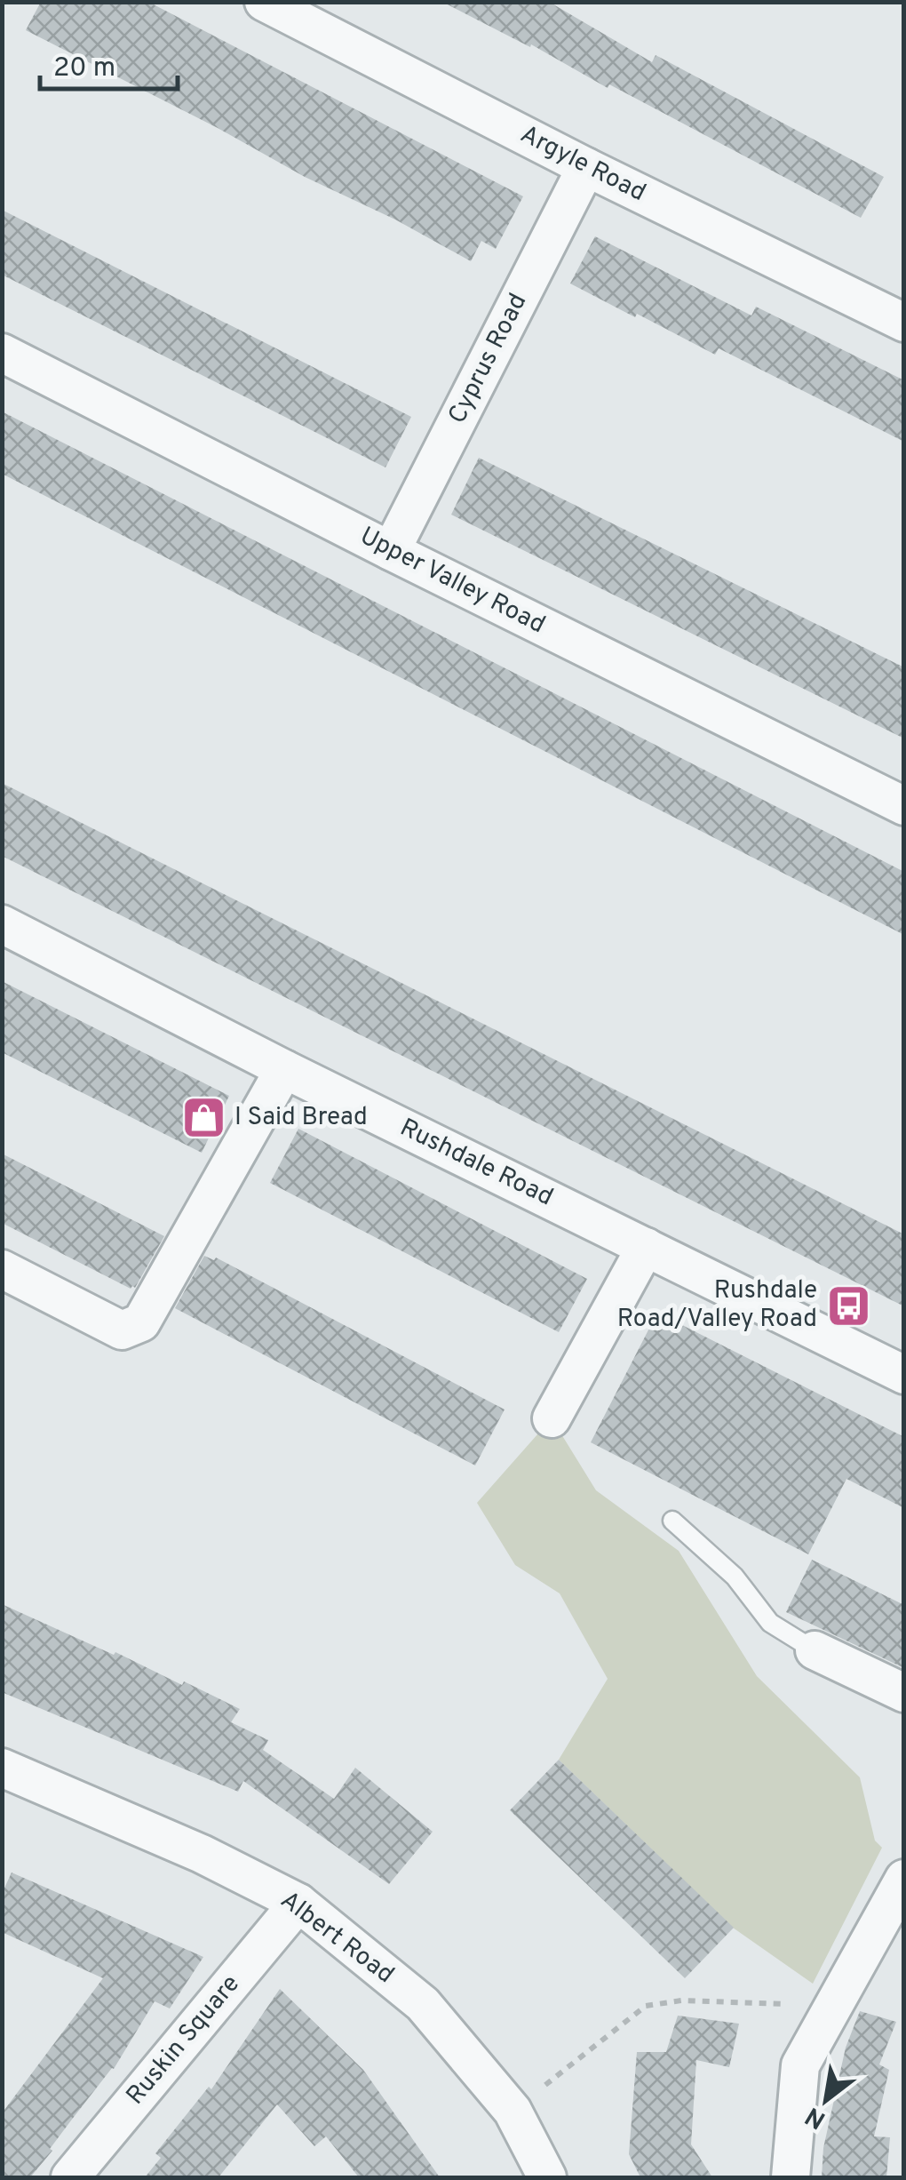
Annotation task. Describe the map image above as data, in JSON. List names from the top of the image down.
{
  "streets": {
    "street": [
      "Argyle Road",
      "Cyprus Road",
      "Upper Valley Road",
      "Rushdale Road",
      "Albert Road",
      "Ruskin Square"
    ]
  },
  "crossings": [
    ["Argyle Road", "Cyprus Road"],
    ["Cyprus Road", "Upper Valley Road"],
    ["Albert Road", "Ruskin Square"]
  ],
  "places": {
    "shop": ["I Said Bread"],
    "bus stop": ["Rushdale Road/Valley Road"]
  },
  "scale_bar": "20 m",
  "north": "bottom left"
}
